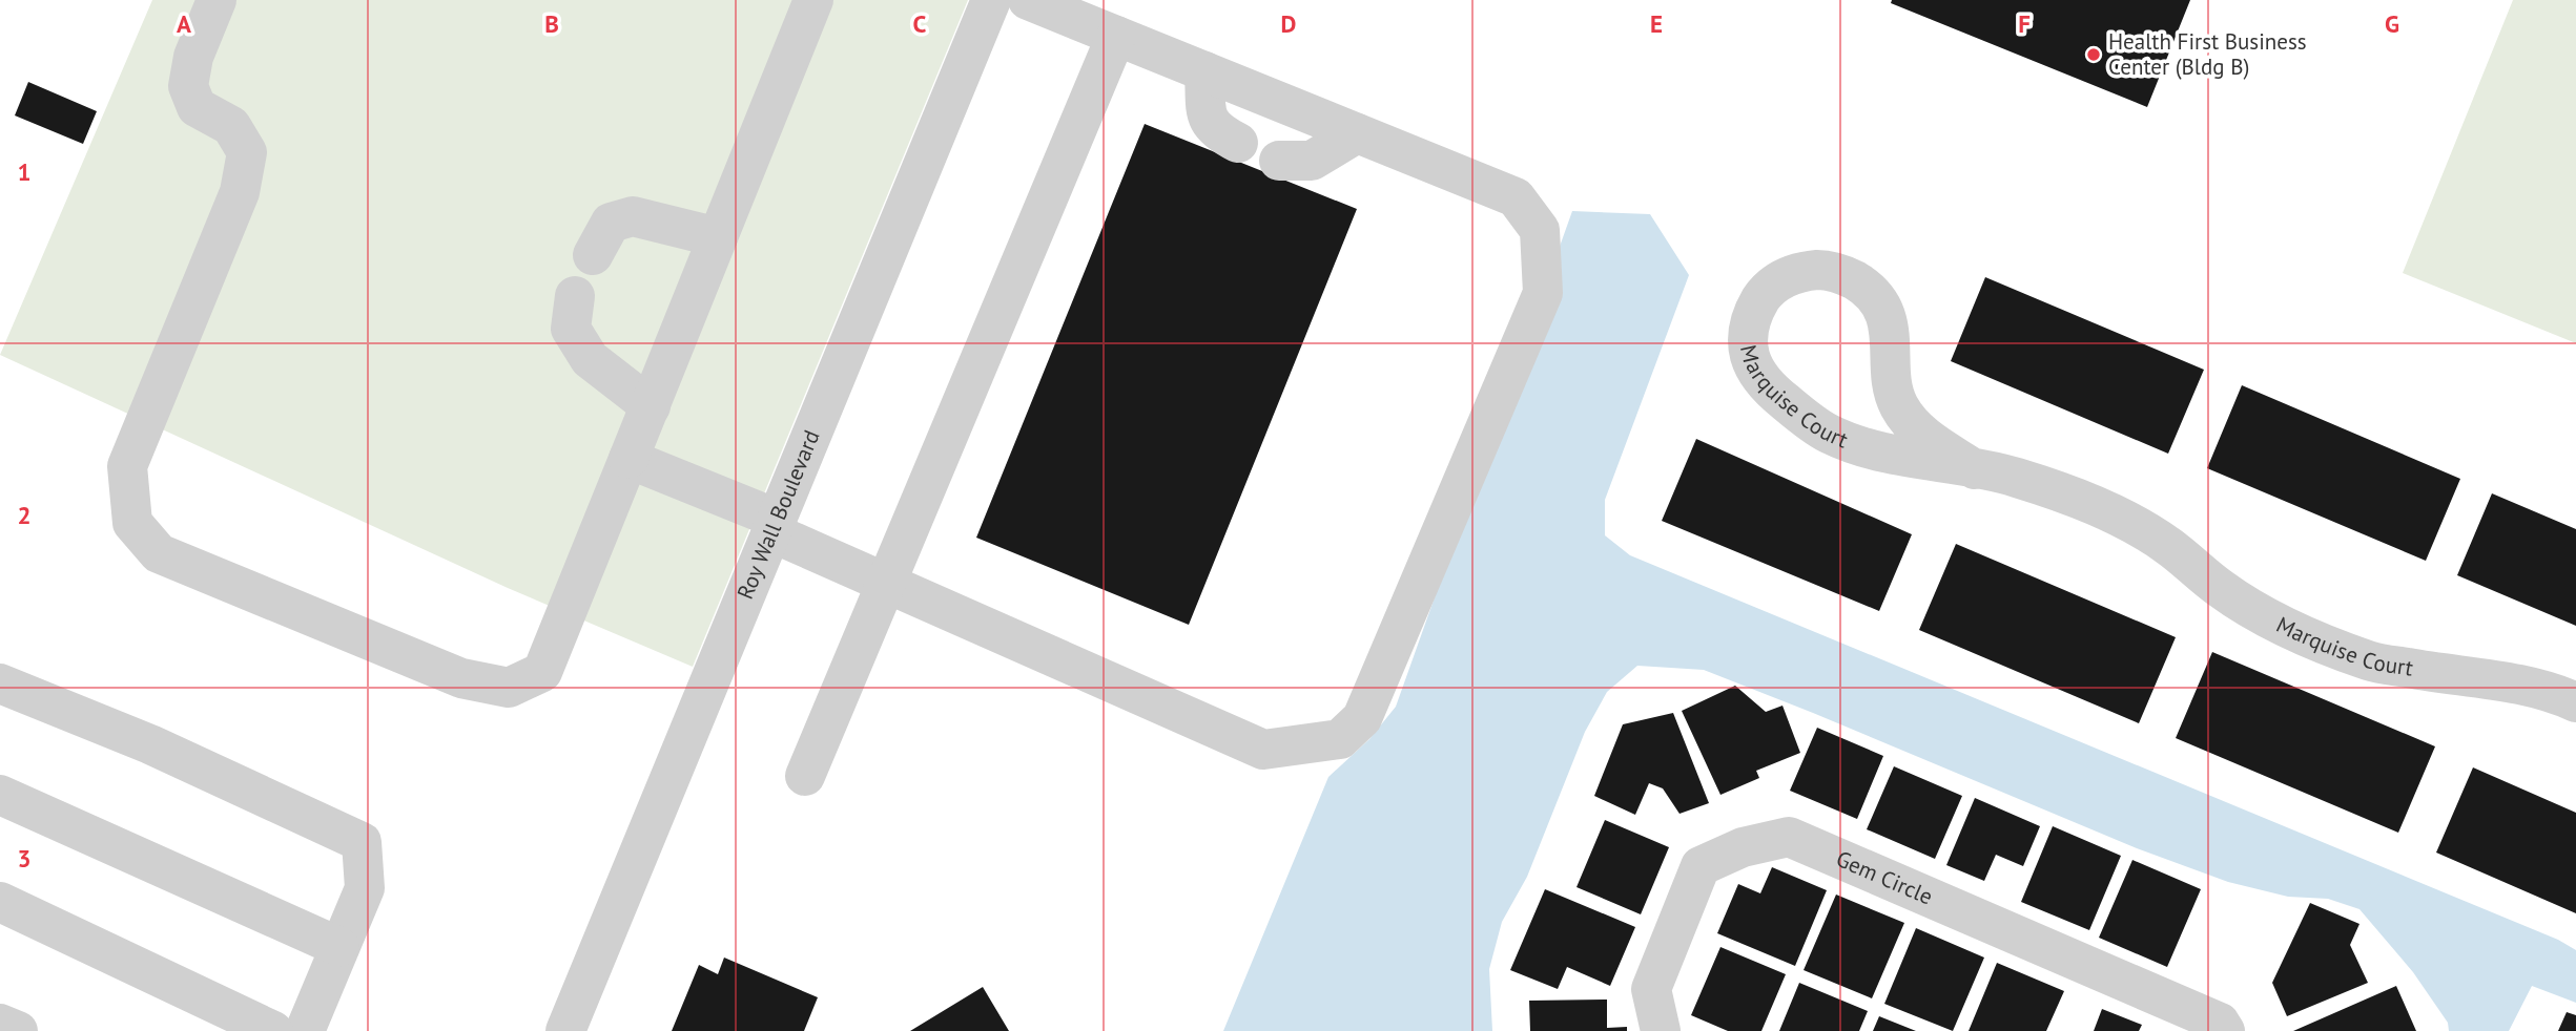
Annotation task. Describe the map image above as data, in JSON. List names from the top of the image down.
{
  "streets": {
    "street": ["Marquise Court", "Roy Wall Boulevard", "Gem Circle"]
  },
  "places": ["Health First Business Center (Bldg B)"],
  "grid": {
    "columns": [
      "A",
      "B",
      "C",
      "D",
      "E",
      "F",
      "G"
    ],
    "rows": ["1", "2", "3"]
  }
}
